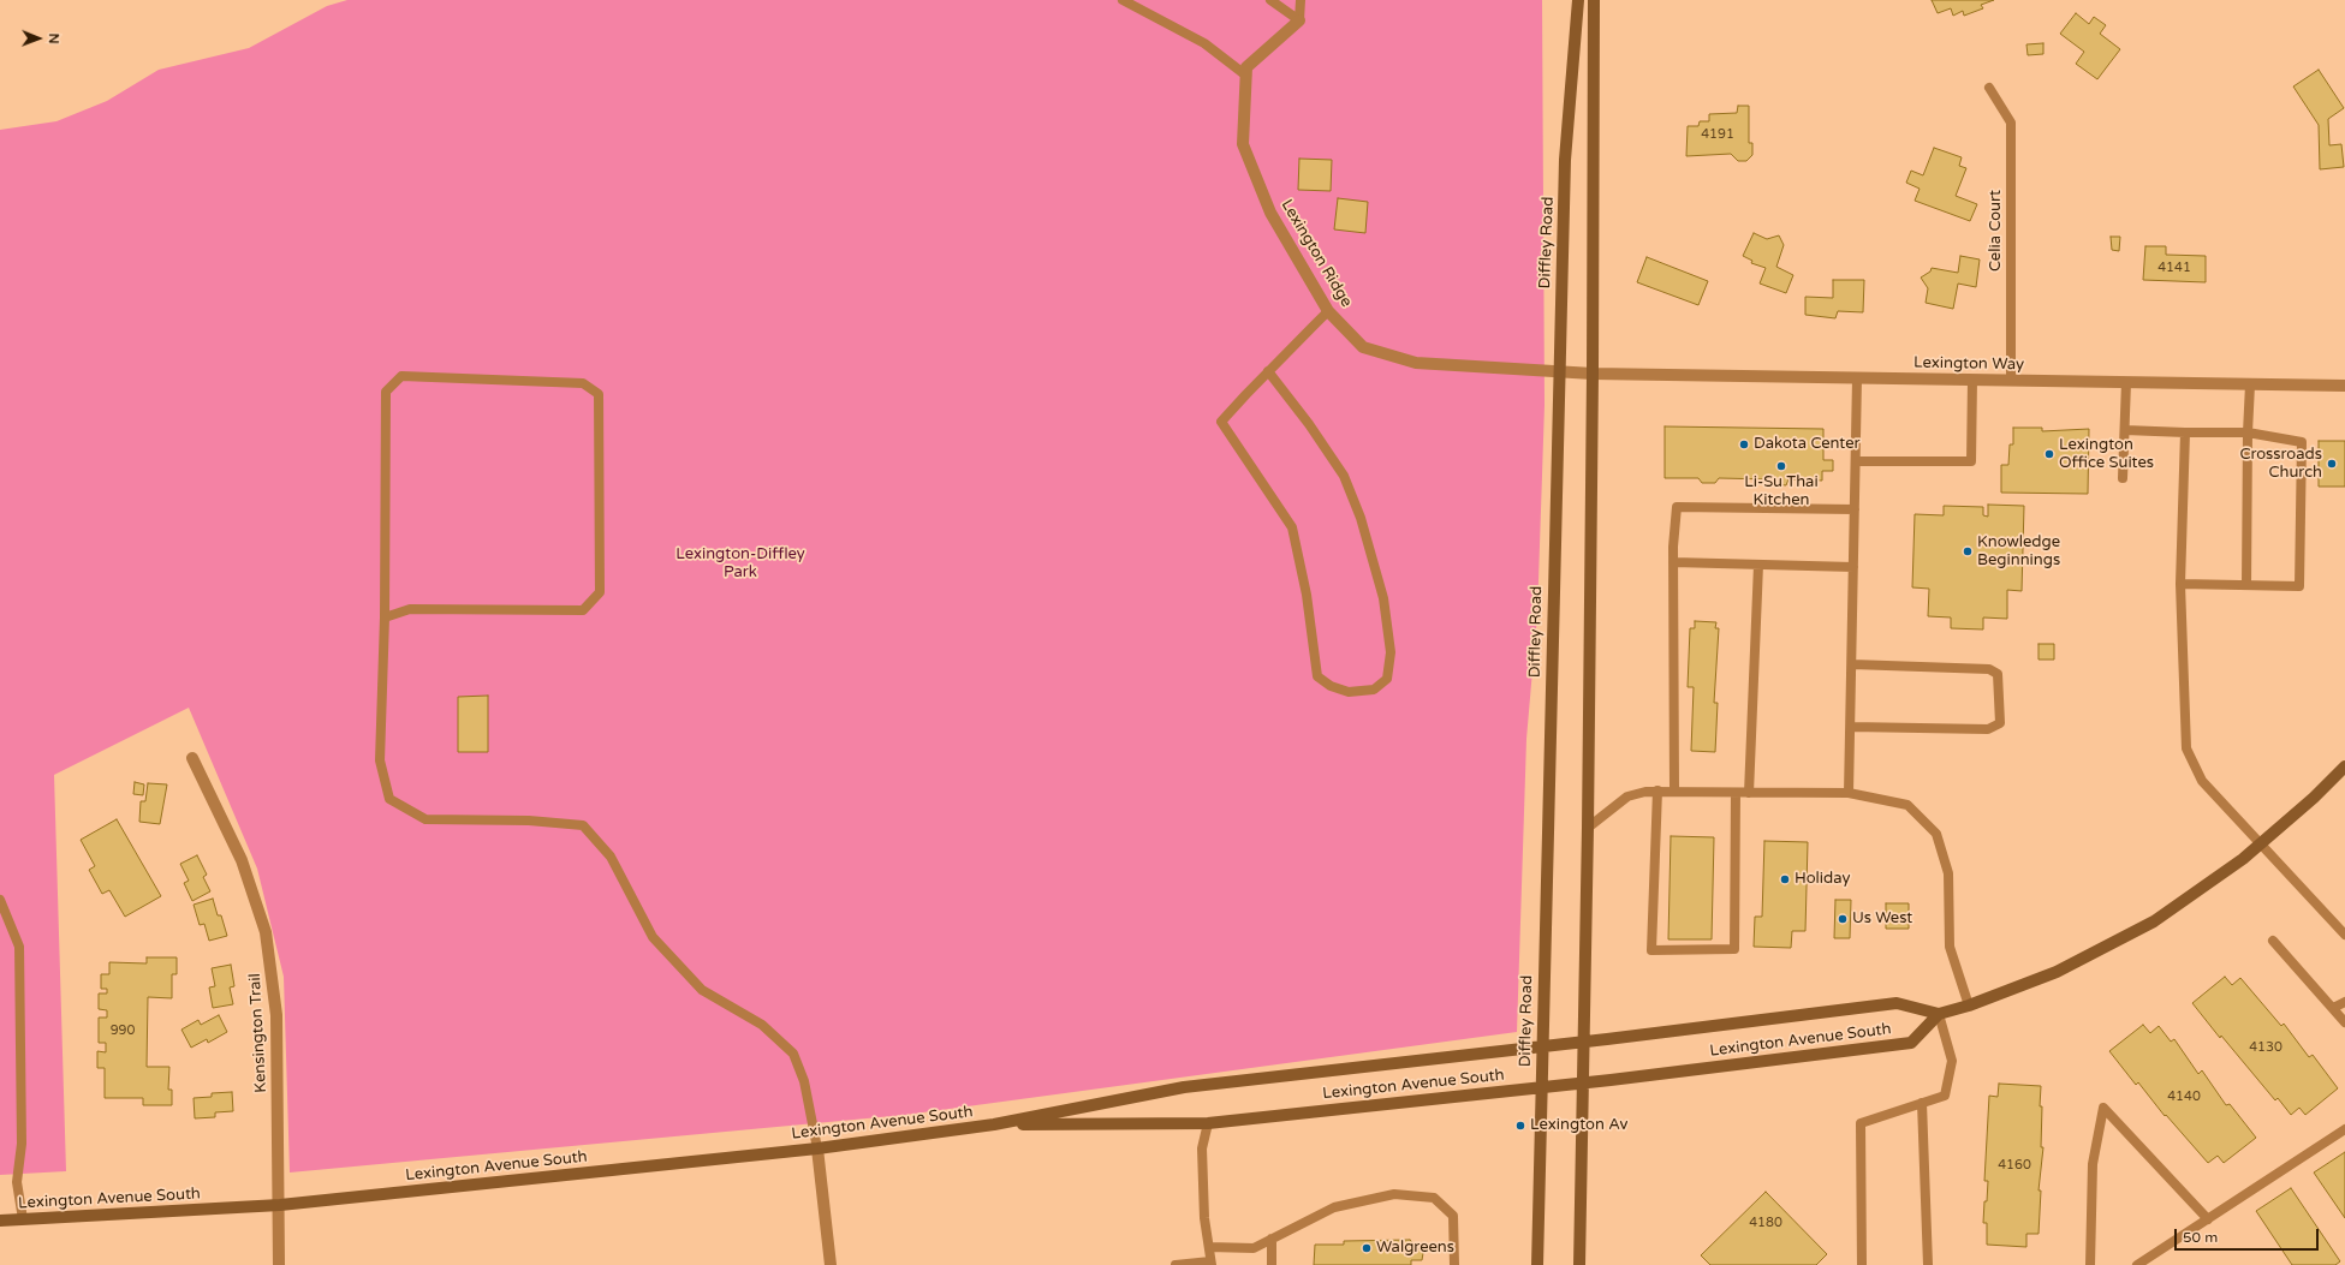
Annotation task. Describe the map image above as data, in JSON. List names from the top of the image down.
{
  "streets": {
    "street": [
      "Diffley Road",
      "Lexington Ridge",
      "Lexington Way",
      "Kensington Trail",
      "Lexington Avenue South"
    ],
    "lane": ["Celia Court"]
  },
  "crossings": [
    ["Celia Court", "Lexington Way"],
    ["Diffley Road", "Lexington Ridge"],
    ["Diffley Road", "Lexington Avenue South"],
    ["Lexington Ridge", "Lexington Way"],
    ["Kensington Trail", "Lexington Avenue South"]
  ],
  "parks": ["Lexington-Diffley Park"],
  "places": [
    "Dakota Center",
    "Lexington Office Suites",
    "Crossroads Church",
    "Li-Su Thai Kitchen",
    "Knowledge Beginnings",
    "Holiday",
    "Us West",
    "Lexington Av",
    "Walgreens"
  ],
  "house_numbers": [
    "4191",
    "4141",
    "990",
    "4130",
    "4140",
    "4160",
    "4180"
  ],
  "scale_bar": "50 m",
  "north": "right"
}
